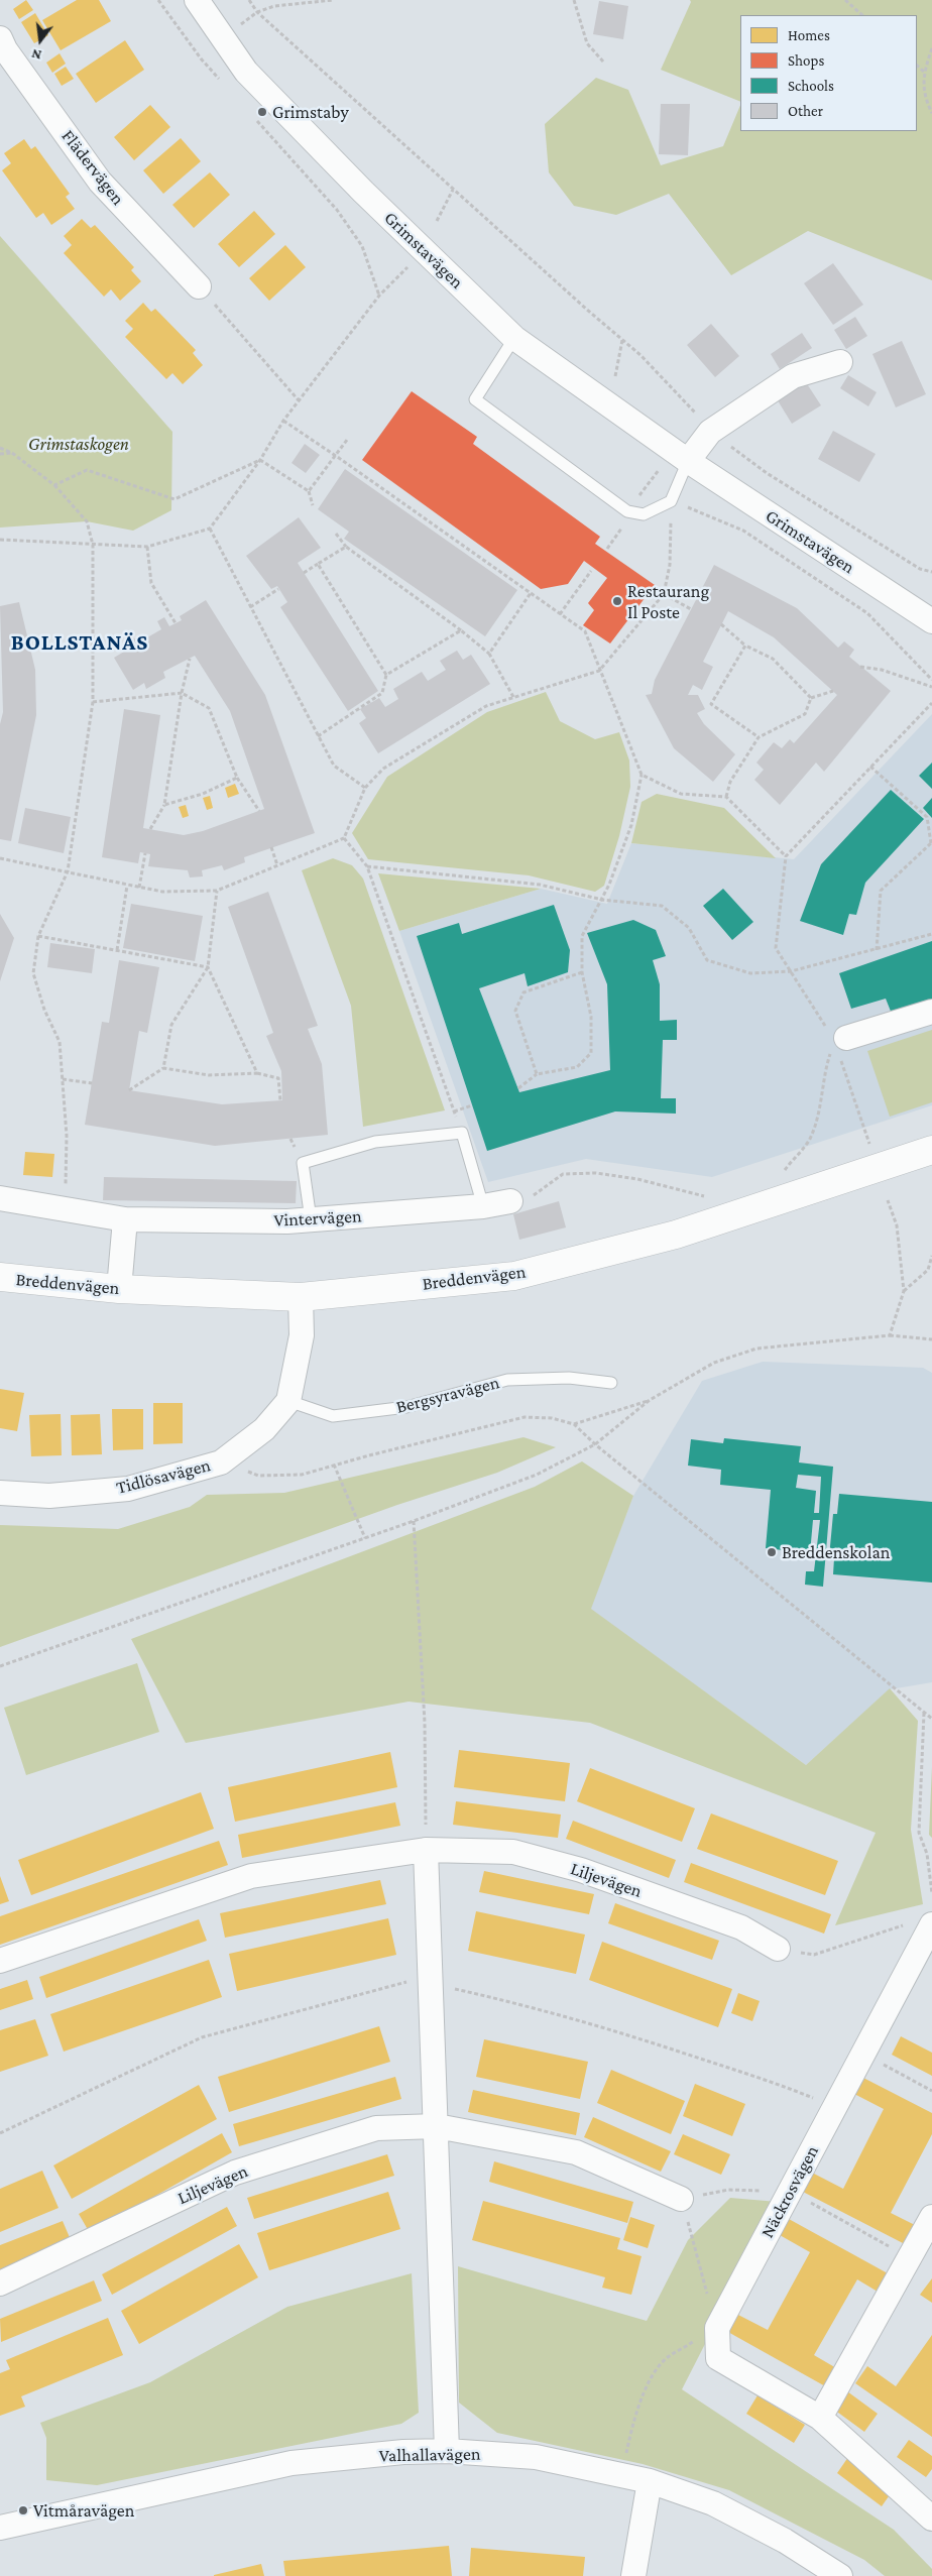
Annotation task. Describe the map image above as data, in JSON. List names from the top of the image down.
{
  "streets": {
    "street": [
      "Flädervägen",
      "Grimstavägen",
      "Vintervägen",
      "Breddenvägen",
      "Tidlösavägen",
      "Liljevägen",
      "Näckrosvägen",
      "Valhallavägen"
    ],
    "lane": ["Bergsyravägen"]
  },
  "crossings": [
    ["Breddenvägen", "Tidlösavägen"],
    ["Bergsyravägen", "Tidlösavägen"]
  ],
  "districts": ["BOLLSTANÄS"],
  "parks": ["Grimstaskogen"],
  "places": [
    "Grimstaby",
    "Restaurang Il Poste",
    "Breddenskolan",
    "Vitmåravägen"
  ],
  "legend": [
    "Homes",
    "Shops",
    "Schools",
    "Other"
  ],
  "north": "bottom"
}
